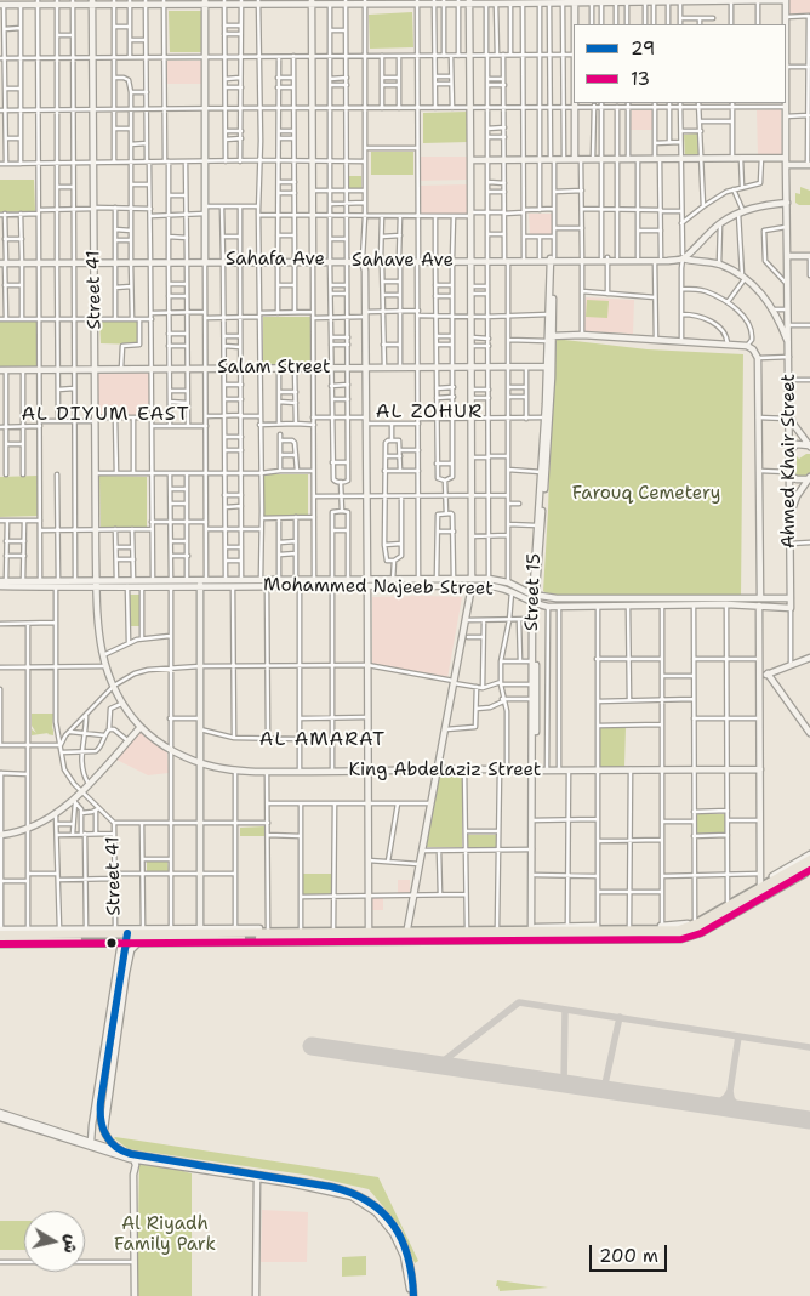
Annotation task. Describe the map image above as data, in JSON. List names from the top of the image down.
{
  "streets": {
    "street": [
      "Sahafa Ave",
      "Sahave Ave",
      "Street 41",
      "Salam Street",
      "Ahmed Khair Street",
      "Mohammed Najeeb Street",
      "Street 15",
      "King Abdelaziz Street"
    ]
  },
  "crossings": [
    ["Sahafa Ave", "Sahave Ave"],
    ["Sahave Ave", "Street 15"],
    ["Street 41", "Salam Street"],
    ["Street 41", "Mohammed Najeeb Street"],
    ["Street 41", "King Abdelaziz Street"],
    ["Salam Street", "Street 15"],
    ["Ahmed Khair Street", "Mohammed Najeeb Street"],
    ["Mohammed Najeeb Street", "Street 15"],
    ["Mohammed Najeeb Street", "King Abdelaziz Street"],
    ["Street 15", "King Abdelaziz Street"]
  ],
  "districts": ["AL ZOHUR", "AL DIYUM EAST", "AL AMARAT"],
  "parks": ["Farouq Cemetery", "Al Riyadh Family Park"],
  "lines": ["transit line 13", "transit line 29"],
  "legend": ["29", "13"],
  "scale_bar": "200 m",
  "north": "right"
}
